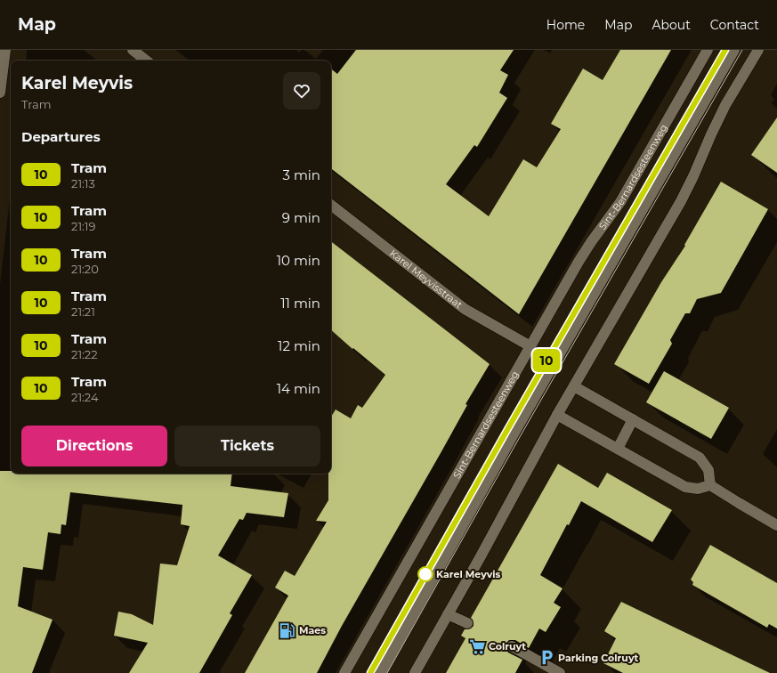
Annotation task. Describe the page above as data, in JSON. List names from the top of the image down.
{
  "streets": {
    "main road": ["Sint-Bernardsesteenweg", "Karel Meyvisstraat"]
  },
  "crossings": [
    ["Sint-Bernardsesteenweg", "Karel Meyvisstraat"]
  ],
  "places": {
    "other": ["Karel Meyvis"],
    "fuel station": ["Maes"],
    "supermarket": ["Colruyt"],
    "parking": ["Parking Colruyt"]
  },
  "lines": ["tram line 10"],
  "page": {
    "header": "Map",
    "nav": [
      "Home",
      "Map",
      "About",
      "Contact"
    ],
    "on_map": "10",
    "heading": [
      ["Karel Meyvis", "Tram"],
      "Departures"
    ],
    "list": [
      {
        "mark": "10",
        "name": "Tram",
        "note": "21:13",
        "value": "3 min"
      },
      {
        "mark": "10",
        "name": "Tram",
        "note": "21:19",
        "value": "9 min"
      },
      {
        "mark": "10",
        "name": "Tram",
        "note": "21:20",
        "value": "10 min"
      },
      {
        "mark": "10",
        "name": "Tram",
        "note": "21:21",
        "value": "11 min"
      },
      {
        "mark": "10",
        "name": "Tram",
        "note": "21:22",
        "value": "12 min"
      },
      {
        "mark": "10",
        "name": "Tram",
        "note": "21:24",
        "value": "14 min"
      }
    ],
    "buttons": ["Directions", "Tickets"]
  }
}
